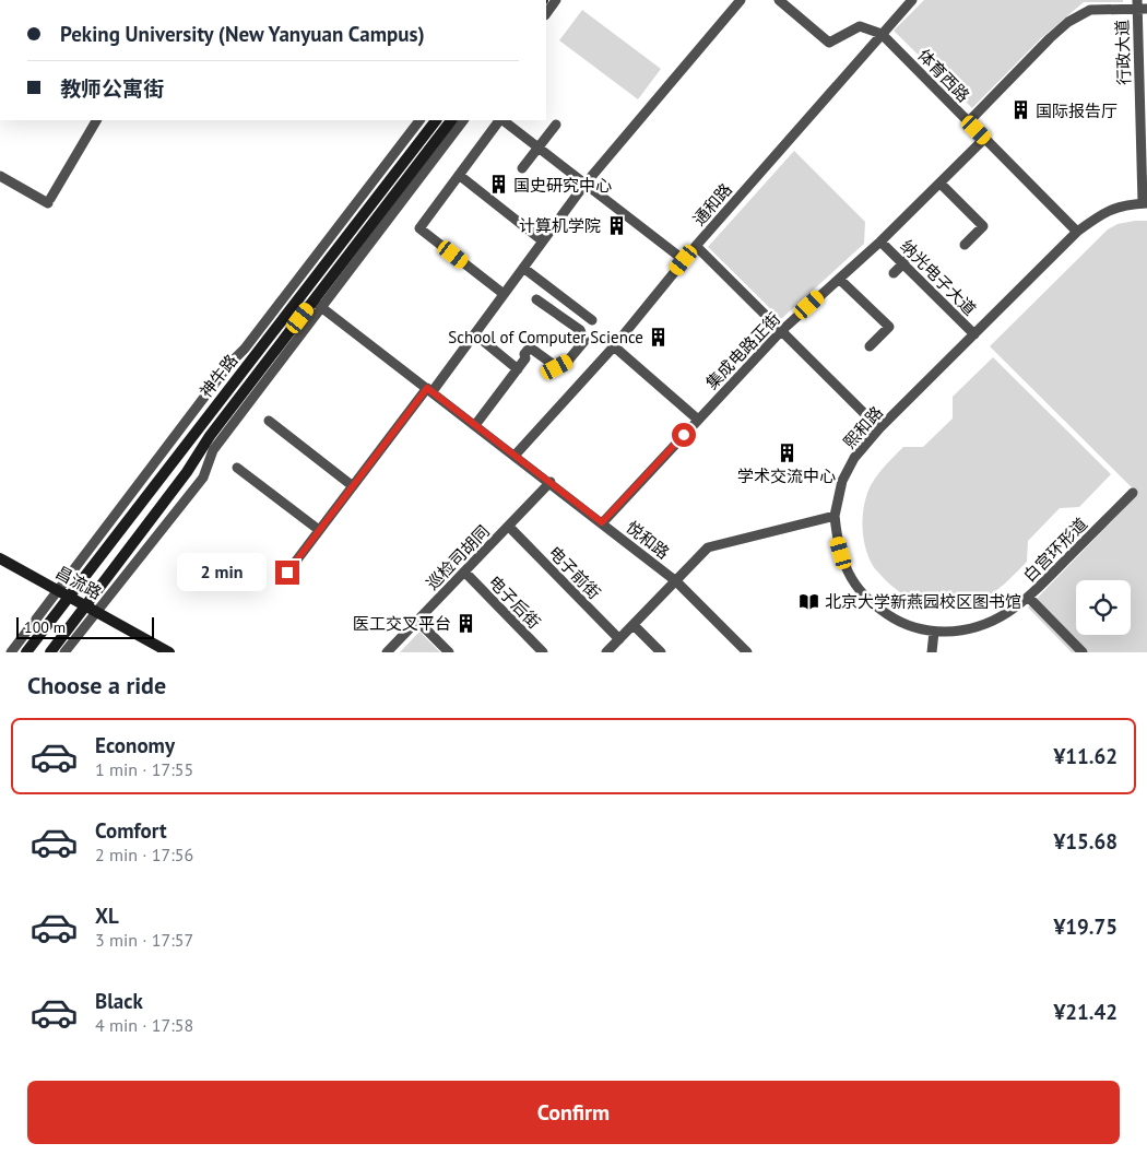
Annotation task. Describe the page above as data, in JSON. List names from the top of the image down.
{
  "streets": {
    "main road": ["神牛路", "昌流路"],
    "street": [
      "行政大道",
      "体育西路",
      "通和路",
      "纳光电子大道",
      "集成电路正街",
      "熙和路",
      "悦和路",
      "白宫环形道",
      "巡检司胡同",
      "电子前街",
      "电子后街"
    ]
  },
  "crossings": [
    ["行政大道", "熙和路"],
    ["体育西路", "通和路"],
    ["体育西路", "集成电路正街"],
    ["体育西路", "熙和路"],
    ["通和路", "悦和路"],
    ["纳光电子大道", "集成电路正街"],
    ["纳光电子大道", "熙和路"],
    ["集成电路正街", "悦和路"],
    ["神牛路", "悦和路"],
    ["神牛路", "昌流路"],
    ["熙和路", "白宫环形道"],
    ["悦和路", "巡检司胡同"],
    ["巡检司胡同", "电子前街"],
    ["巡检司胡同", "电子后街"]
  ],
  "places": {
    "building": [
      "国际报告厅",
      "国史研究中心",
      "计算机学院",
      "School of Computer Science",
      "学术交流中心",
      "医工交叉平台"
    ],
    "library": ["北京大学新燕园校区图书馆"]
  },
  "scale_bar": "100 m",
  "page": {
    "banner": ["Peking University (New Yanyuan Campus)", "教师公寓街"],
    "bubble": "2 min",
    "scale": "100 m",
    "heading": "Choose a ride",
    "list": [
      {
        "name": "Economy",
        "note": "1 min · 17:55",
        "value": "¥11.62"
      },
      {
        "name": "Comfort",
        "note": "2 min · 17:56",
        "value": "¥15.68"
      },
      {
        "name": "XL",
        "note": "3 min · 17:57",
        "value": "¥19.75"
      },
      {
        "name": "Black",
        "note": "4 min · 17:58",
        "value": "¥21.42"
      }
    ],
    "buttons": "Confirm"
  }
}
